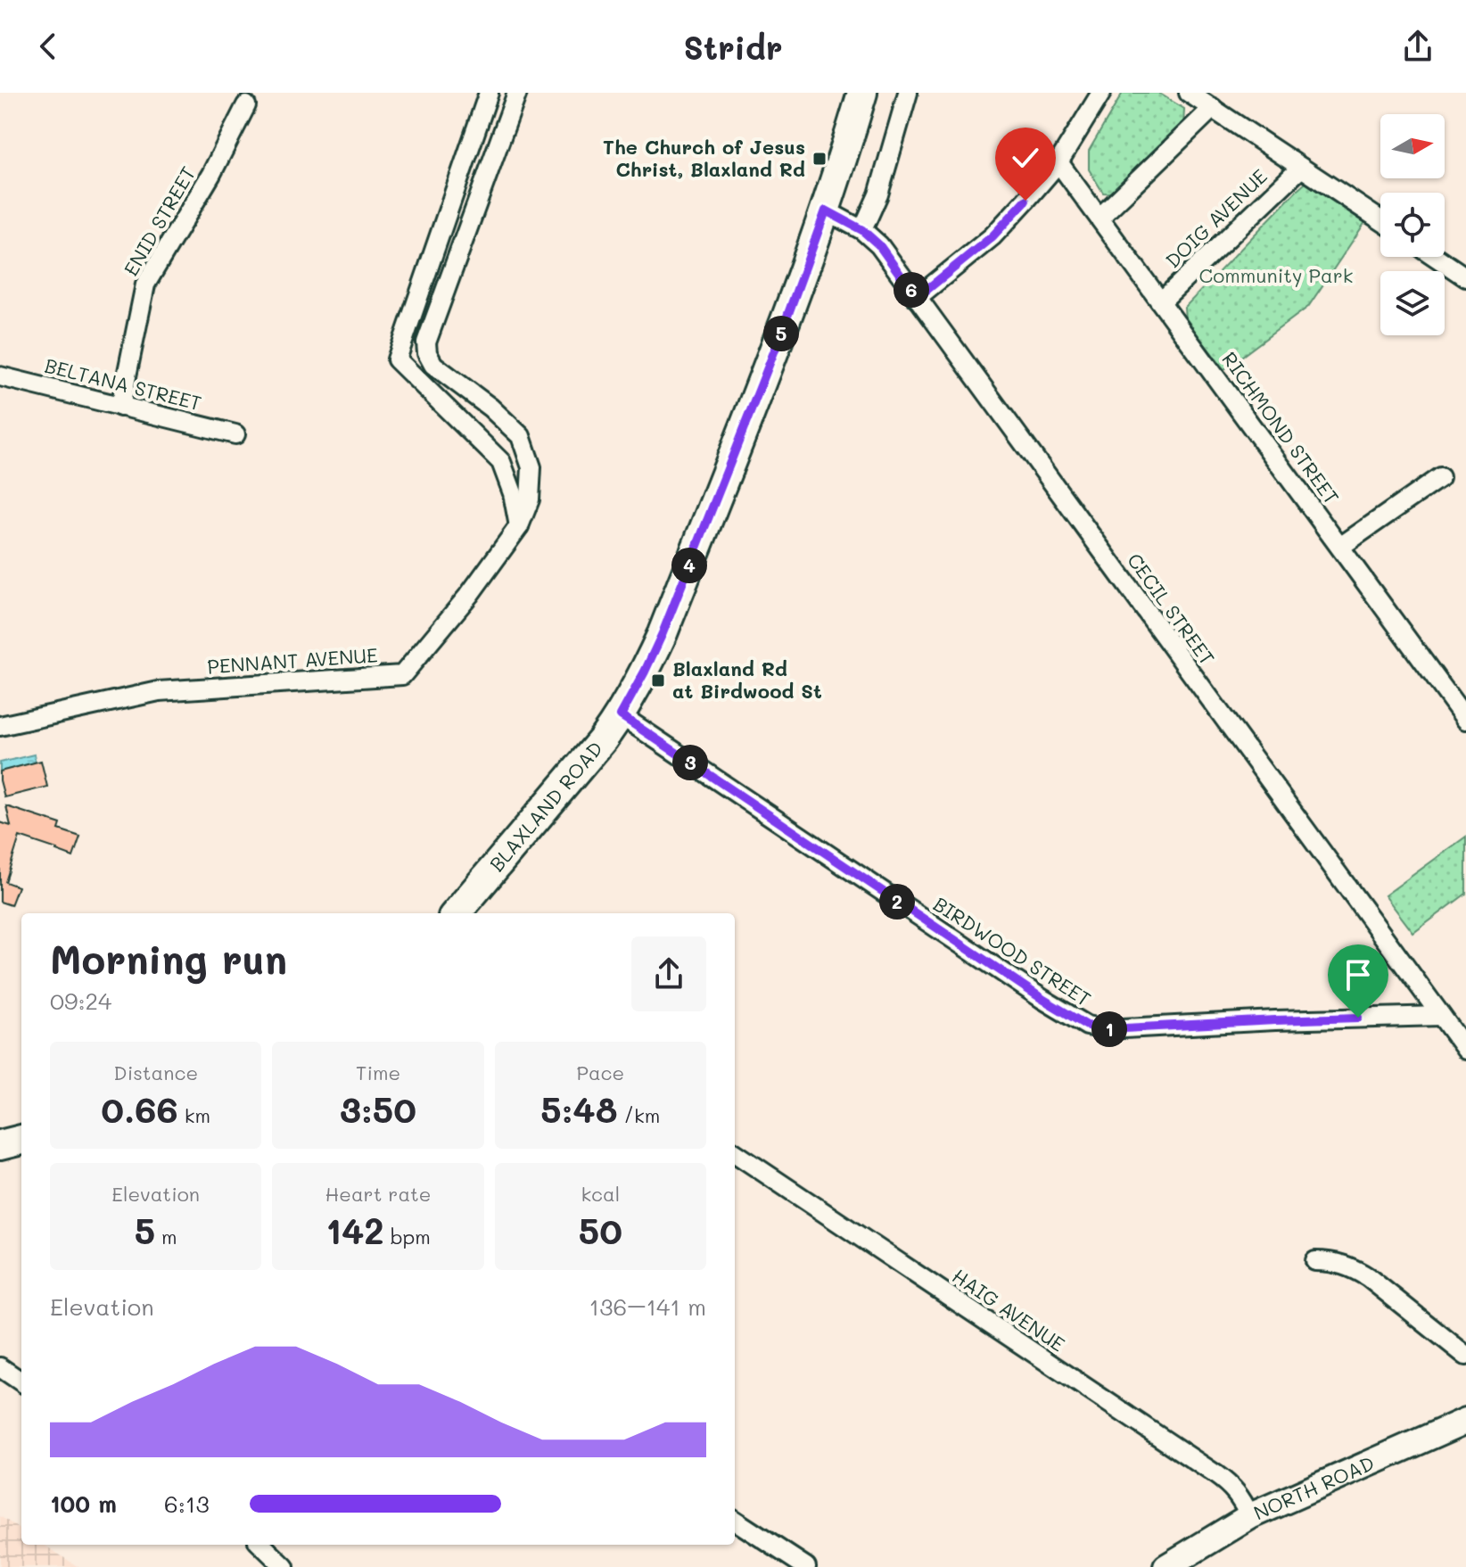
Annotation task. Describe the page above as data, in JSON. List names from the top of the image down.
{
  "streets": {
    "main road": ["BLAXLAND ROAD"],
    "street": [
      "DOIG AVENUE",
      "ENID STREET",
      "BELTANA STREET",
      "RICHMOND STREET",
      "CECIL STREET",
      "PENNANT AVENUE",
      "BIRDWOOD STREET",
      "HAIG AVENUE",
      "NORTH ROAD"
    ]
  },
  "crossings": [
    ["DOIG AVENUE", "RICHMOND STREET"],
    ["ENID STREET", "BELTANA STREET"],
    ["CECIL STREET", "BLAXLAND ROAD"],
    ["CECIL STREET", "BIRDWOOD STREET"],
    ["BLAXLAND ROAD", "BIRDWOOD STREET"],
    ["HAIG AVENUE", "NORTH ROAD"]
  ],
  "parks": ["Community Park"],
  "places": {
    "transit": ["The Church of Jesus Christ, Blaxland Rd", "Blaxland Rd at Birdwood St"]
  },
  "north": "right",
  "page": {
    "header": "Stridr",
    "pins": [
      "6",
      "5",
      "4",
      "3",
      "2",
      "1"
    ],
    "heading": ["Morning run", "09:24"],
    "stats": [
      ["Distance", "0.66 km"],
      ["Time", "3:50"],
      ["Pace", "5:48 /km"],
      ["Elevation", "5 m"],
      ["Heart rate", "142 bpm"],
      ["kcal", "50"]
    ],
    "chart": ["Elevation", "136–141 m"],
    "list": [
      {
        "name": "100 m",
        "note": "6:13"
      }
    ]
  }
}
